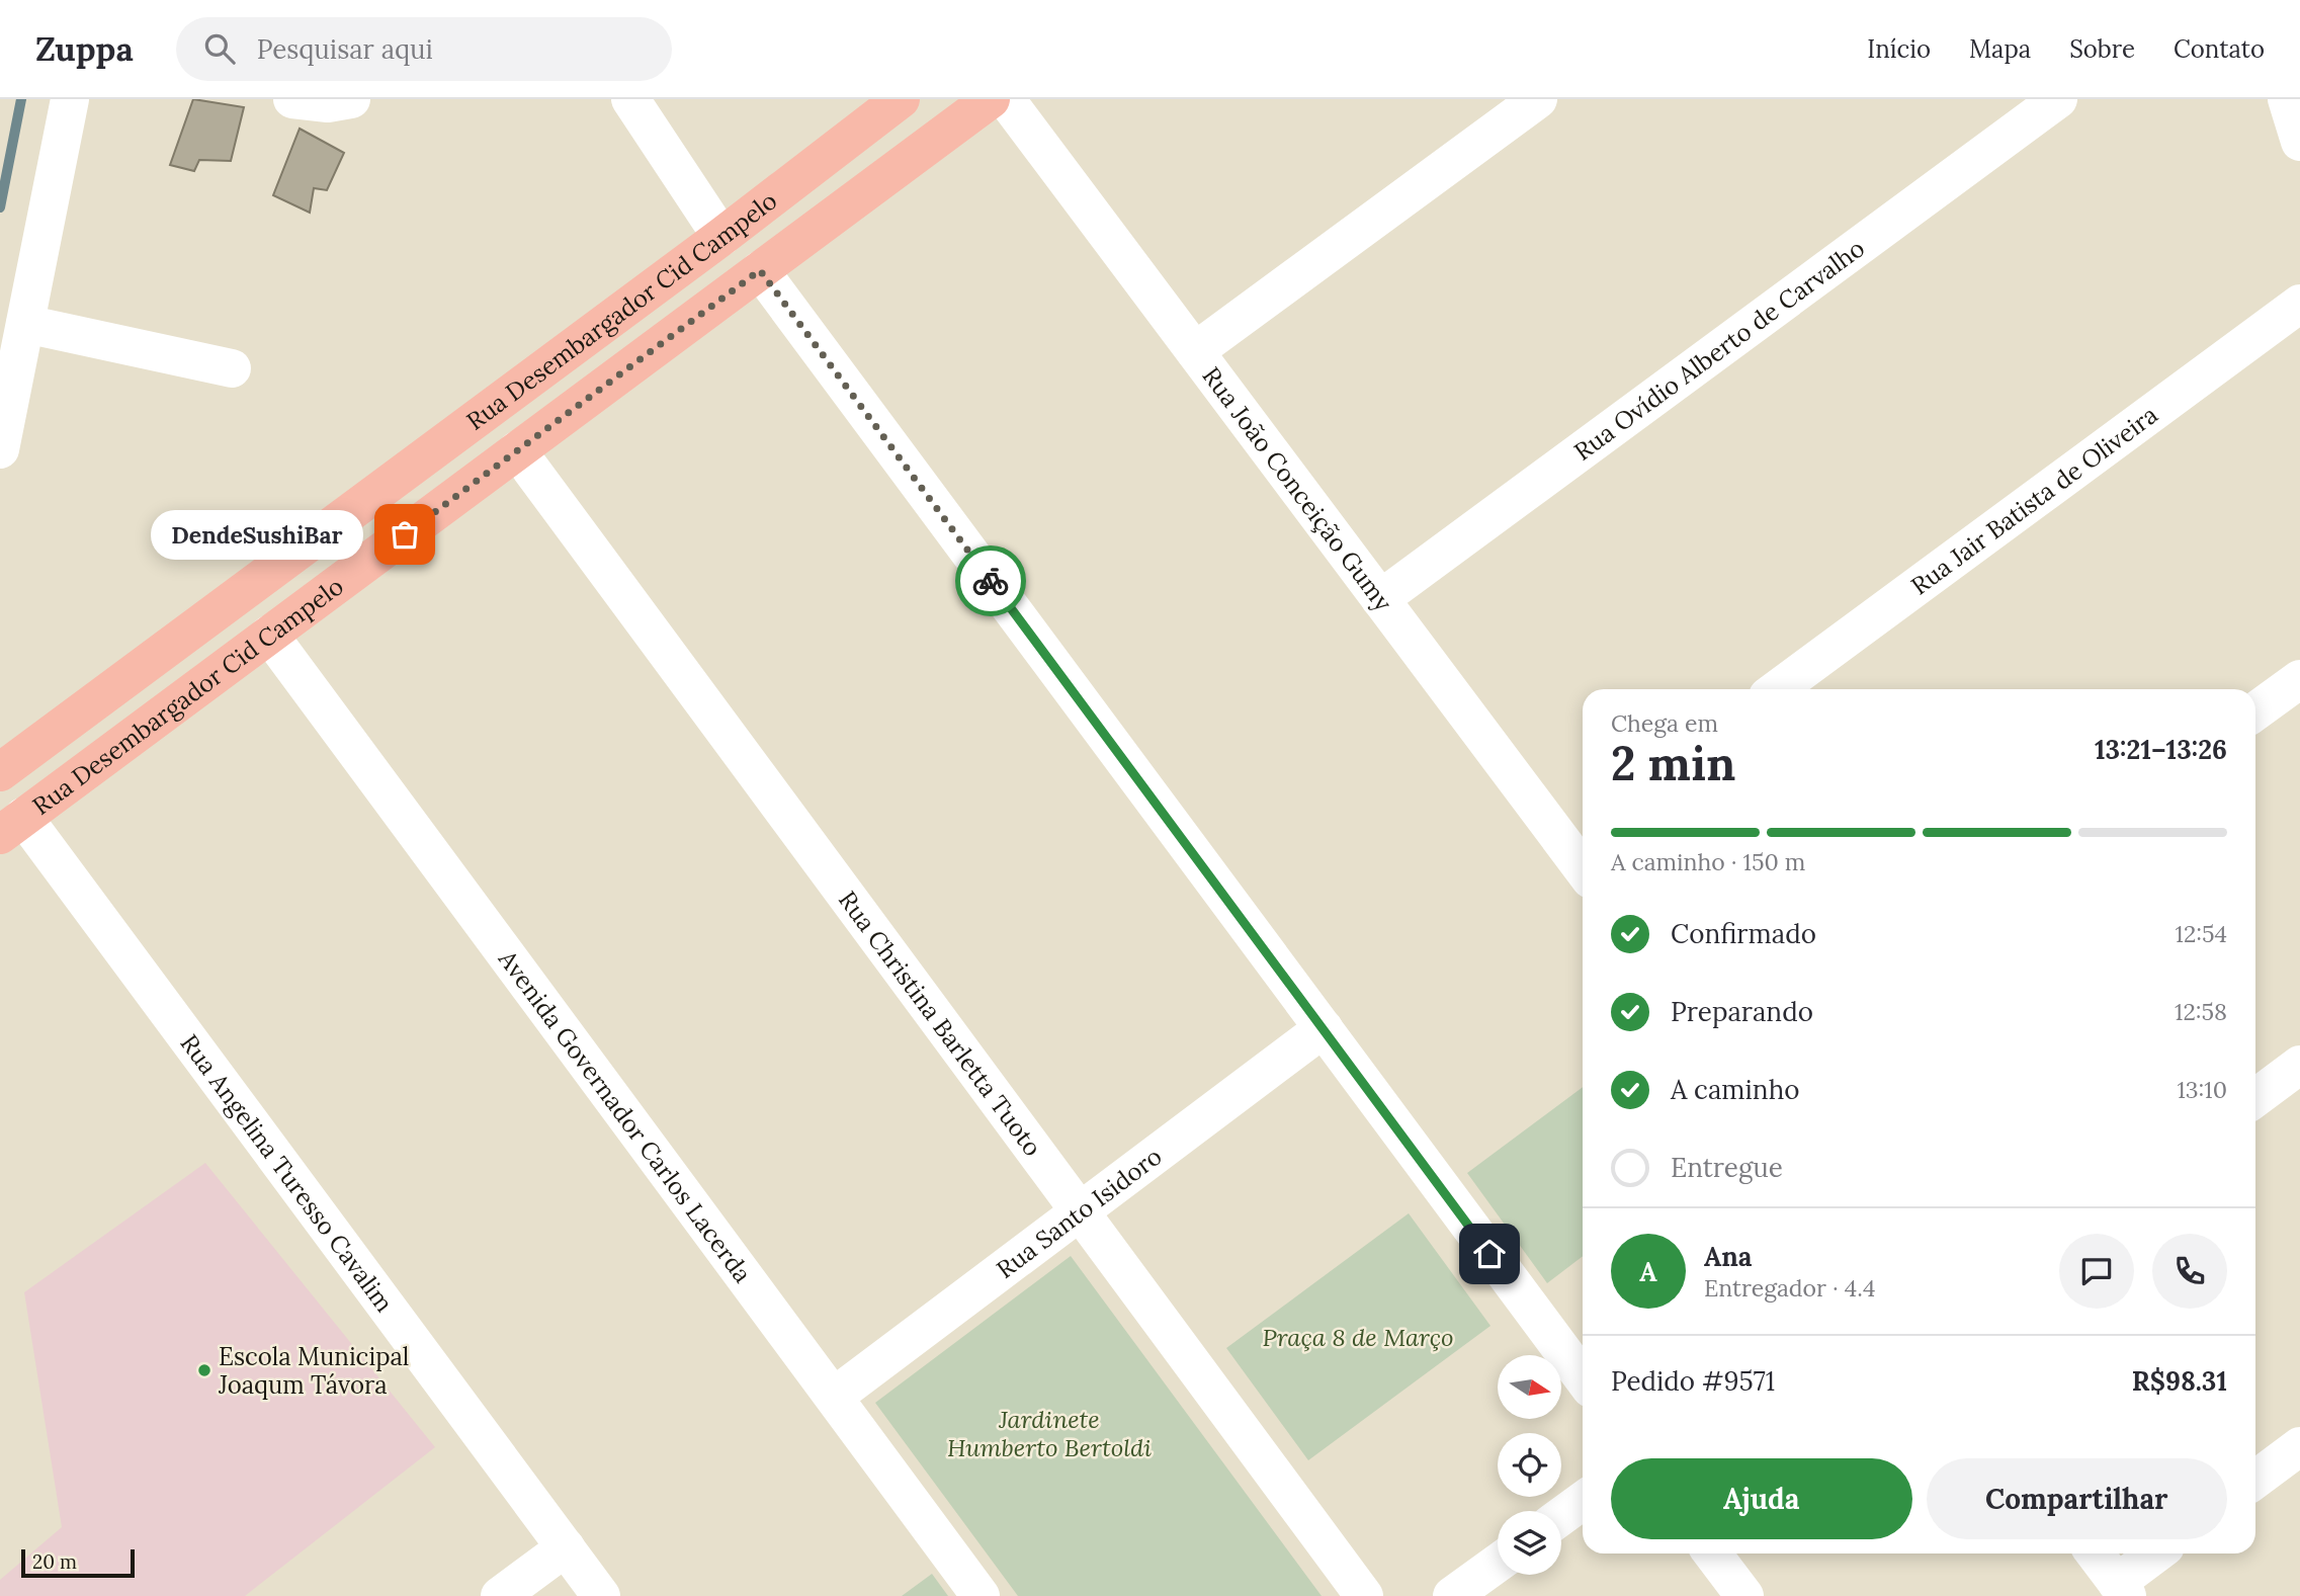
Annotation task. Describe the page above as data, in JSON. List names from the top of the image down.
{
  "streets": {
    "main road": ["Rua Desembargador Cid Campelo"],
    "street": [
      "Rua Ovídio Alberto de Carvalho",
      "Rua João Conceição Gumy",
      "Rua Jair Batista de Oliveira",
      "Rua Christina Barletta Tuoto",
      "Avenida Governador Carlos Lacerda",
      "Rua Angelina Turesso Cavalim",
      "Rua Santo Isidoro"
    ]
  },
  "crossings": [
    ["Rua Desembargador Cid Campelo", "Rua Christina Barletta Tuoto"],
    ["Rua Desembargador Cid Campelo", "Avenida Governador Carlos Lacerda"],
    ["Rua Desembargador Cid Campelo", "Rua Angelina Turesso Cavalim"],
    ["Rua Ovídio Alberto de Carvalho", "Rua João Conceição Gumy"],
    ["Rua Christina Barletta Tuoto", "Rua Santo Isidoro"],
    ["Avenida Governador Carlos Lacerda", "Rua Santo Isidoro"]
  ],
  "parks": ["Praça 8 de Março", "Jardinete Humberto Bertoldi"],
  "places": ["DendeSushiBar", "Escola Municipal Joaqum Távora"],
  "scale_bar": "20 m",
  "north": "right",
  "page": {
    "header": "Zuppa",
    "search": "Pesquisar aqui",
    "nav": [
      "Início",
      "Mapa",
      "Sobre",
      "Contato"
    ],
    "bubble": "DendeSushiBar",
    "heading": ["2 min", "Chega em", "13:21–13:26"],
    "panel": [
      "Ana",
      "Entregador · 4.4",
      "Pedido #9571",
      "R$98.31"
    ],
    "bar": "A caminho · 150 m",
    "list": [
      ["Confirmado", "12:54"],
      ["Preparando", "12:58"],
      ["A caminho", "13:10"],
      "Entregue"
    ],
    "round": "A",
    "buttons": ["Ajuda", "Compartilhar"],
    "scale": "20 m"
  }
}
